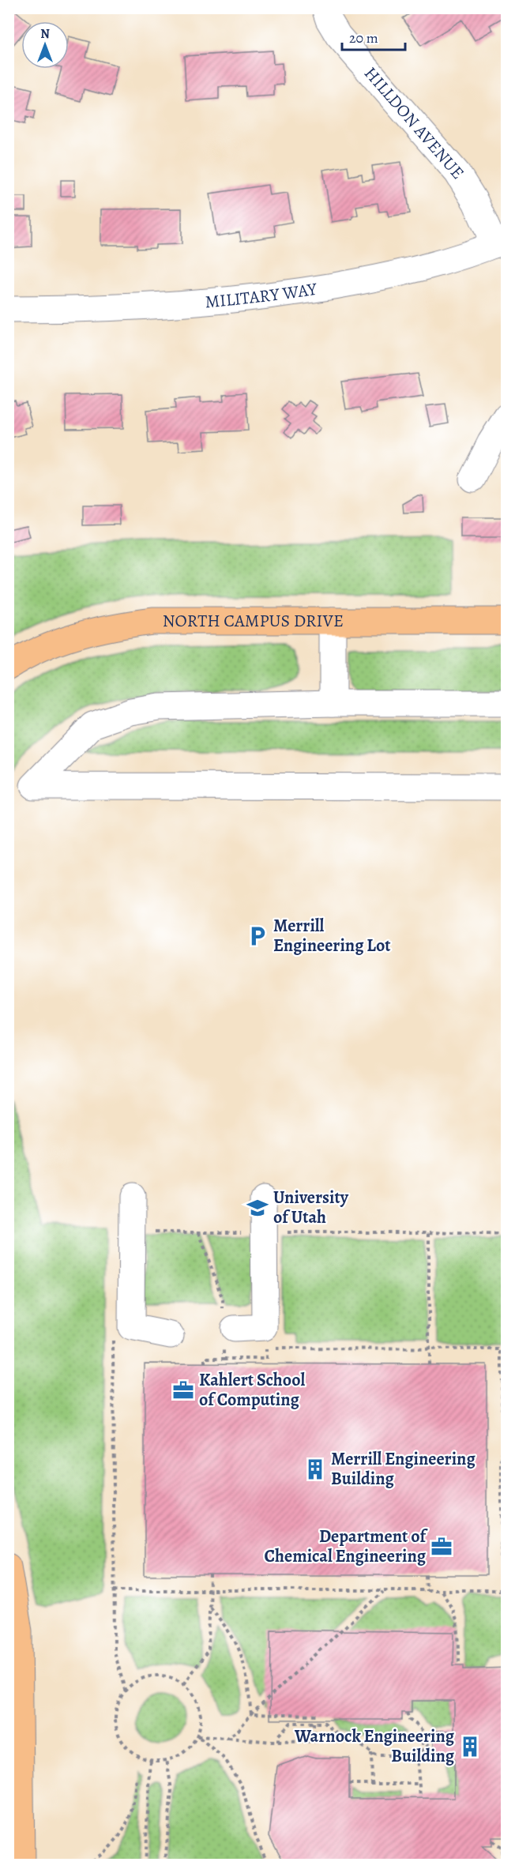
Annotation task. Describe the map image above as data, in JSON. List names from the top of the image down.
{
  "streets": {
    "main road": ["NORTH CAMPUS DRIVE"],
    "street": ["HILLDON AVENUE", "MILITARY WAY"]
  },
  "crossings": [
    ["HILLDON AVENUE", "MILITARY WAY"]
  ],
  "places": {
    "parking": ["Merrill Engineering Lot"],
    "school or university": ["University of Utah"],
    "office": ["Kahlert School of Computing", "Department of Chemical Engineering"],
    "building": ["Merrill Engineering Building", "Warnock Engineering Building"]
  },
  "scale_bar": "20 m",
  "north": "top"
}
